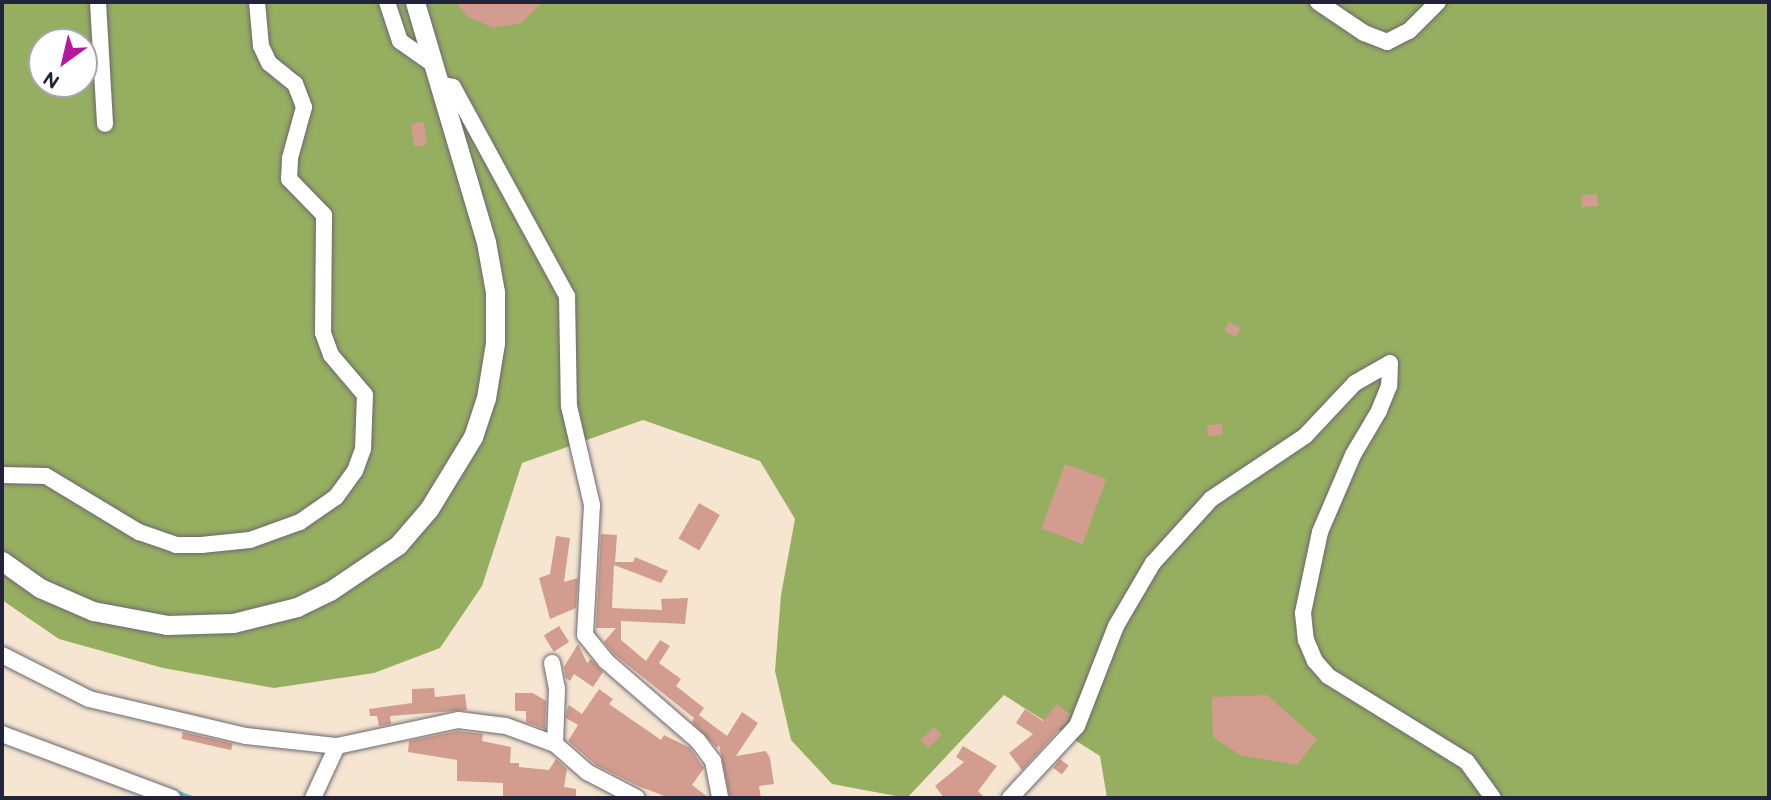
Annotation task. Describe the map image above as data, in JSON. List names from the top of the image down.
{
  "north": "bottom left"
}
